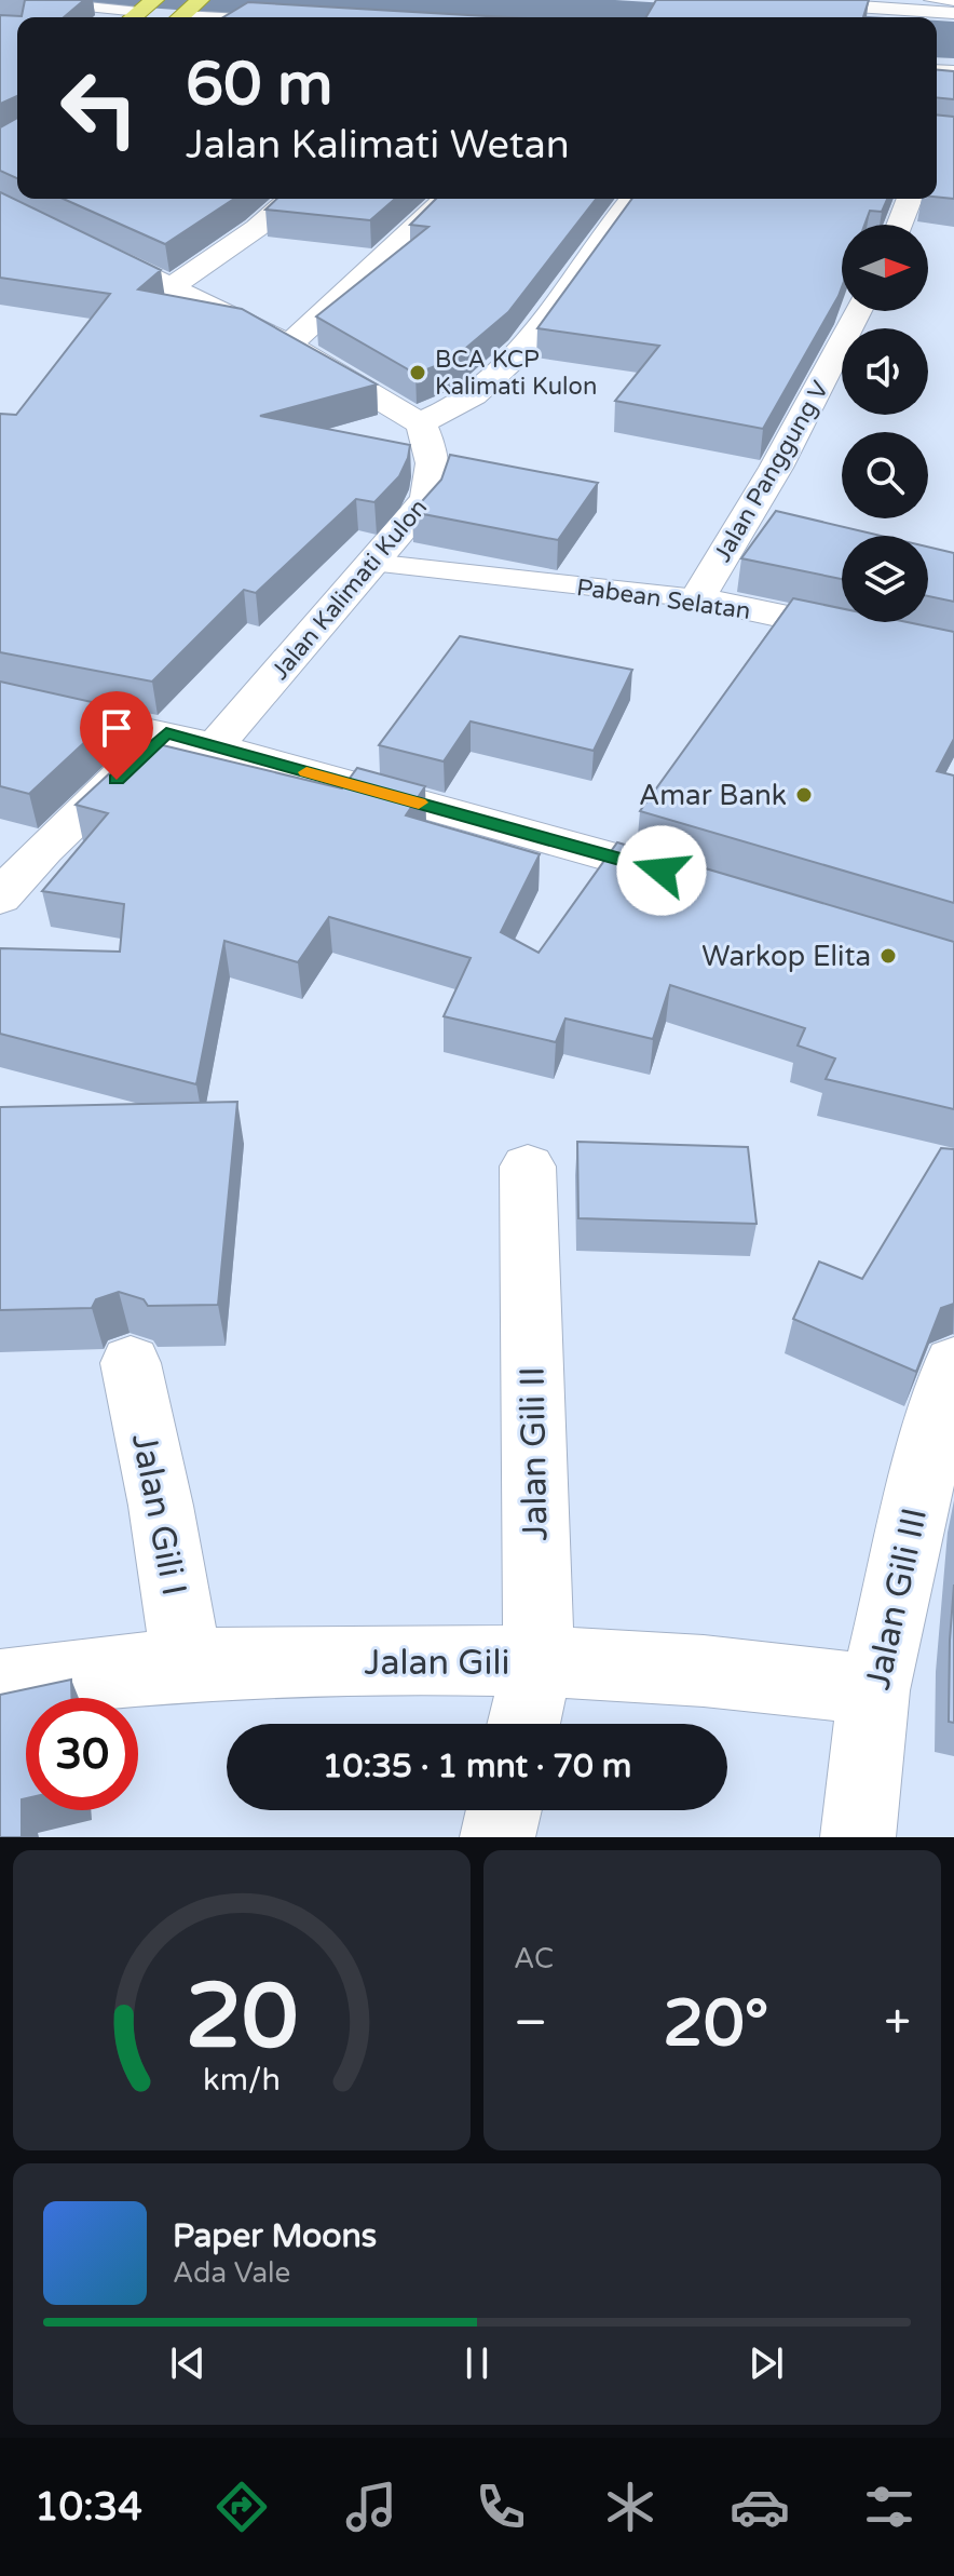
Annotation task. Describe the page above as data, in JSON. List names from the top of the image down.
{
  "streets": {
    "street": [
      "Jalan Panggung V",
      "Jalan Kalimati Kulon",
      "Pabean Selatan",
      "Jalan Gili II",
      "Jalan Gili I",
      "Jalan Gili III",
      "Jalan Gili"
    ]
  },
  "crossings": [
    ["Jalan Panggung V", "Pabean Selatan"],
    ["Jalan Kalimati Kulon", "Pabean Selatan"],
    ["Jalan Gili II", "Jalan Gili"],
    ["Jalan Gili I", "Jalan Gili"],
    ["Jalan Gili III", "Jalan Gili"]
  ],
  "places": ["BCA KCP Kalimati Kulon", "Amar Bank", "Warkop Elita"],
  "north": "right",
  "page": {
    "turn": ["60 m", "Jalan Kalimati Wetan"],
    "limit": "30",
    "trip": "10:35 · 1 mnt · 70 m",
    "tile": "AC",
    "heat": ["−", "20°", "+"],
    "song": ["Paper Moons", "Ada Vale"],
    "tabs": "10:34",
    "gauge": ["20", "km/h"]
  }
}
